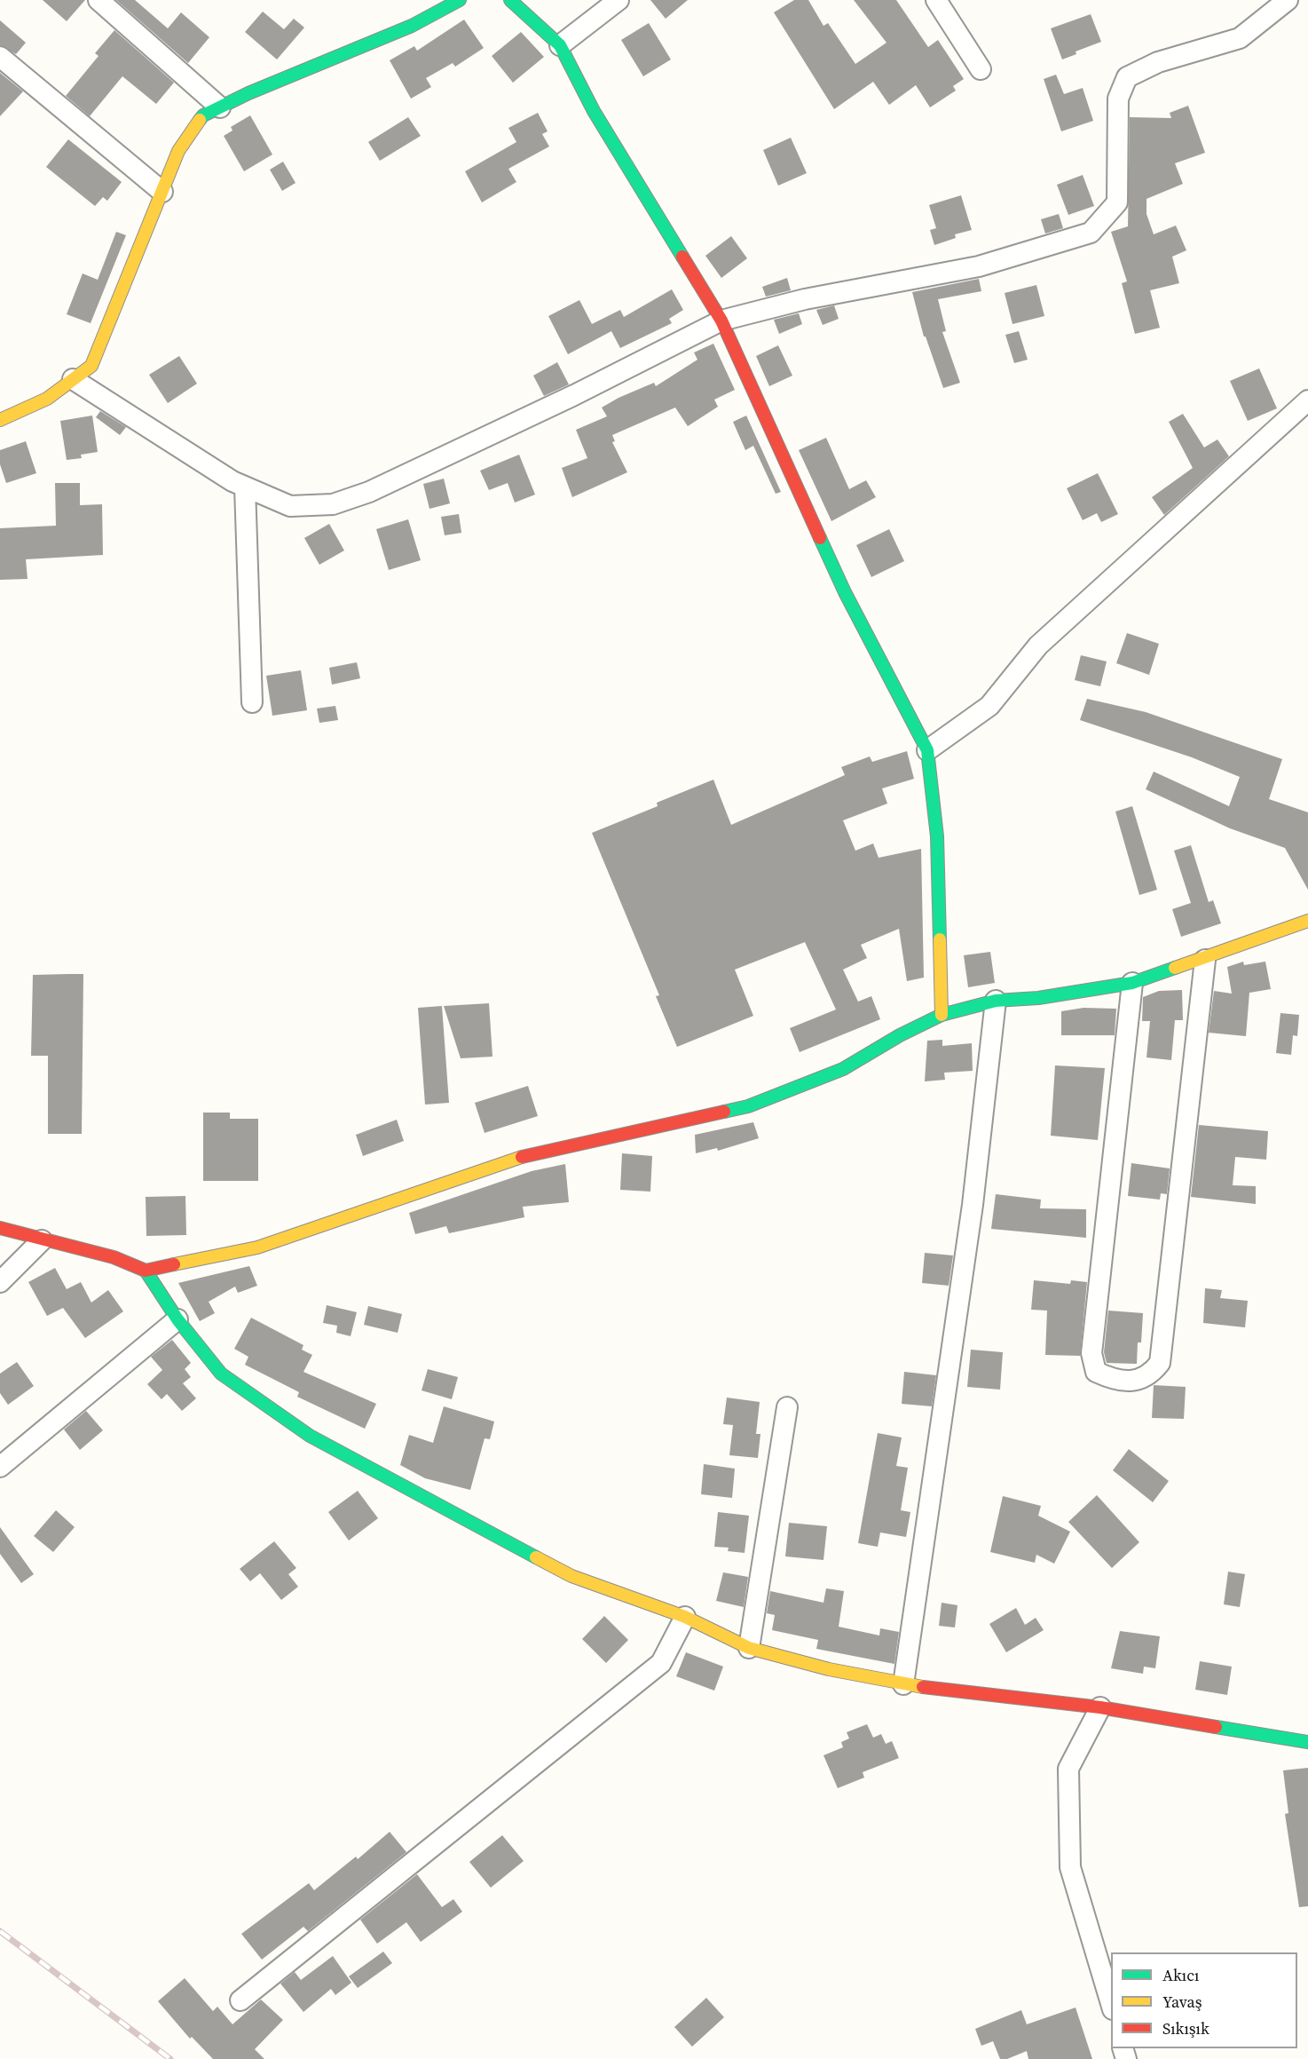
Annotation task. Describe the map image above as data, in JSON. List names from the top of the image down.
{
  "legend": ["Akıcı", "Yavaş", "Sıkışık"]
}
